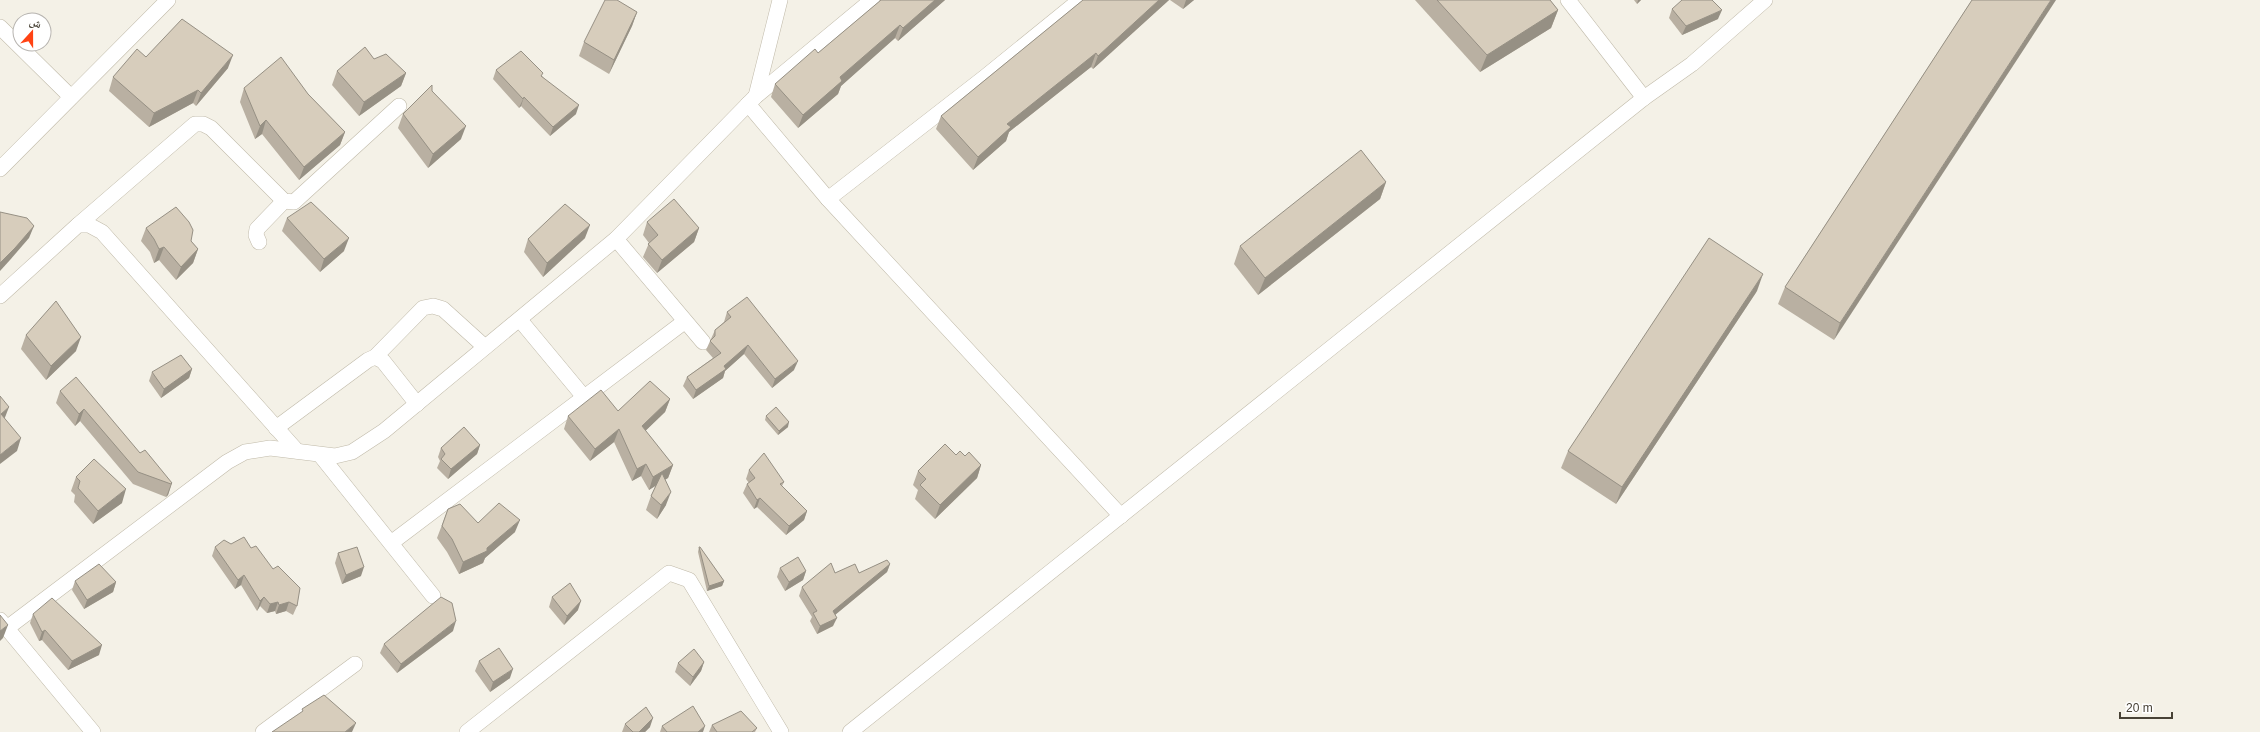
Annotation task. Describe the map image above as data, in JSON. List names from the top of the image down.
{
  "scale_bar": "20 m",
  "north": "top"
}
